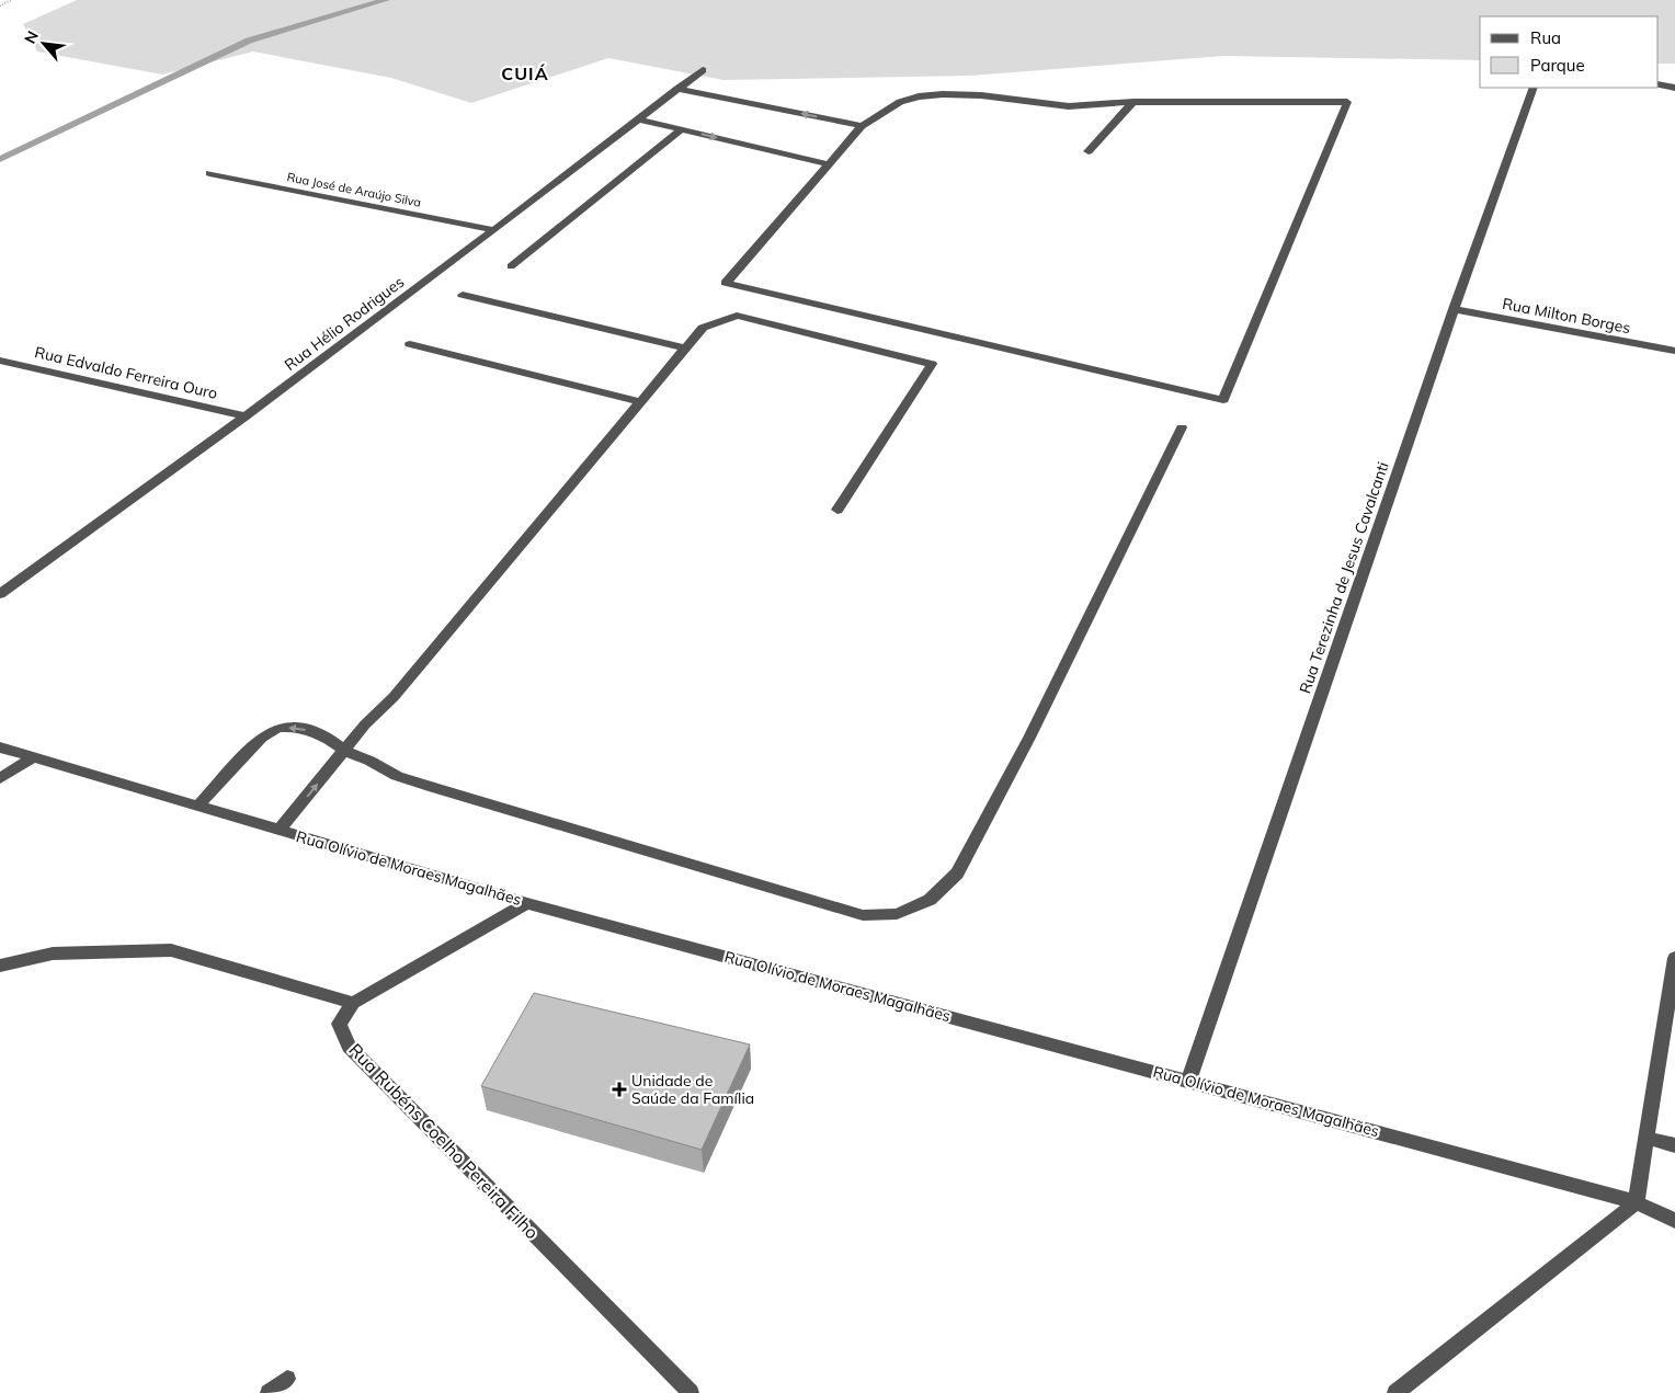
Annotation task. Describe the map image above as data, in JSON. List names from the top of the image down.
{
  "streets": {
    "street": [
      "Rua José de Araújo Silva",
      "Rua Milton Borges",
      "Rua Hélio Rodrigues",
      "Rua Edvaldo Ferreira Ouro",
      "Rua Terezinha de Jesus Cavalcanti",
      "Rua Olívio de Moraes Magalhães",
      "Rua Rubéns Coelho Pereira Filho"
    ]
  },
  "crossings": [
    ["Rua José de Araújo Silva", "Rua Hélio Rodrigues"],
    ["Rua Milton Borges", "Rua Terezinha de Jesus Cavalcanti"],
    ["Rua Hélio Rodrigues", "Rua Edvaldo Ferreira Ouro"],
    ["Rua Terezinha de Jesus Cavalcanti", "Rua Olívio de Moraes Magalhães"],
    ["Rua Olívio de Moraes Magalhães", "Rua Rubéns Coelho Pereira Filho"]
  ],
  "districts": ["CUIÁ"],
  "places": {
    "health": ["Unidade de Saúde da Família"]
  },
  "legend": ["Rua", "Parque"],
  "north": "top left"
}
